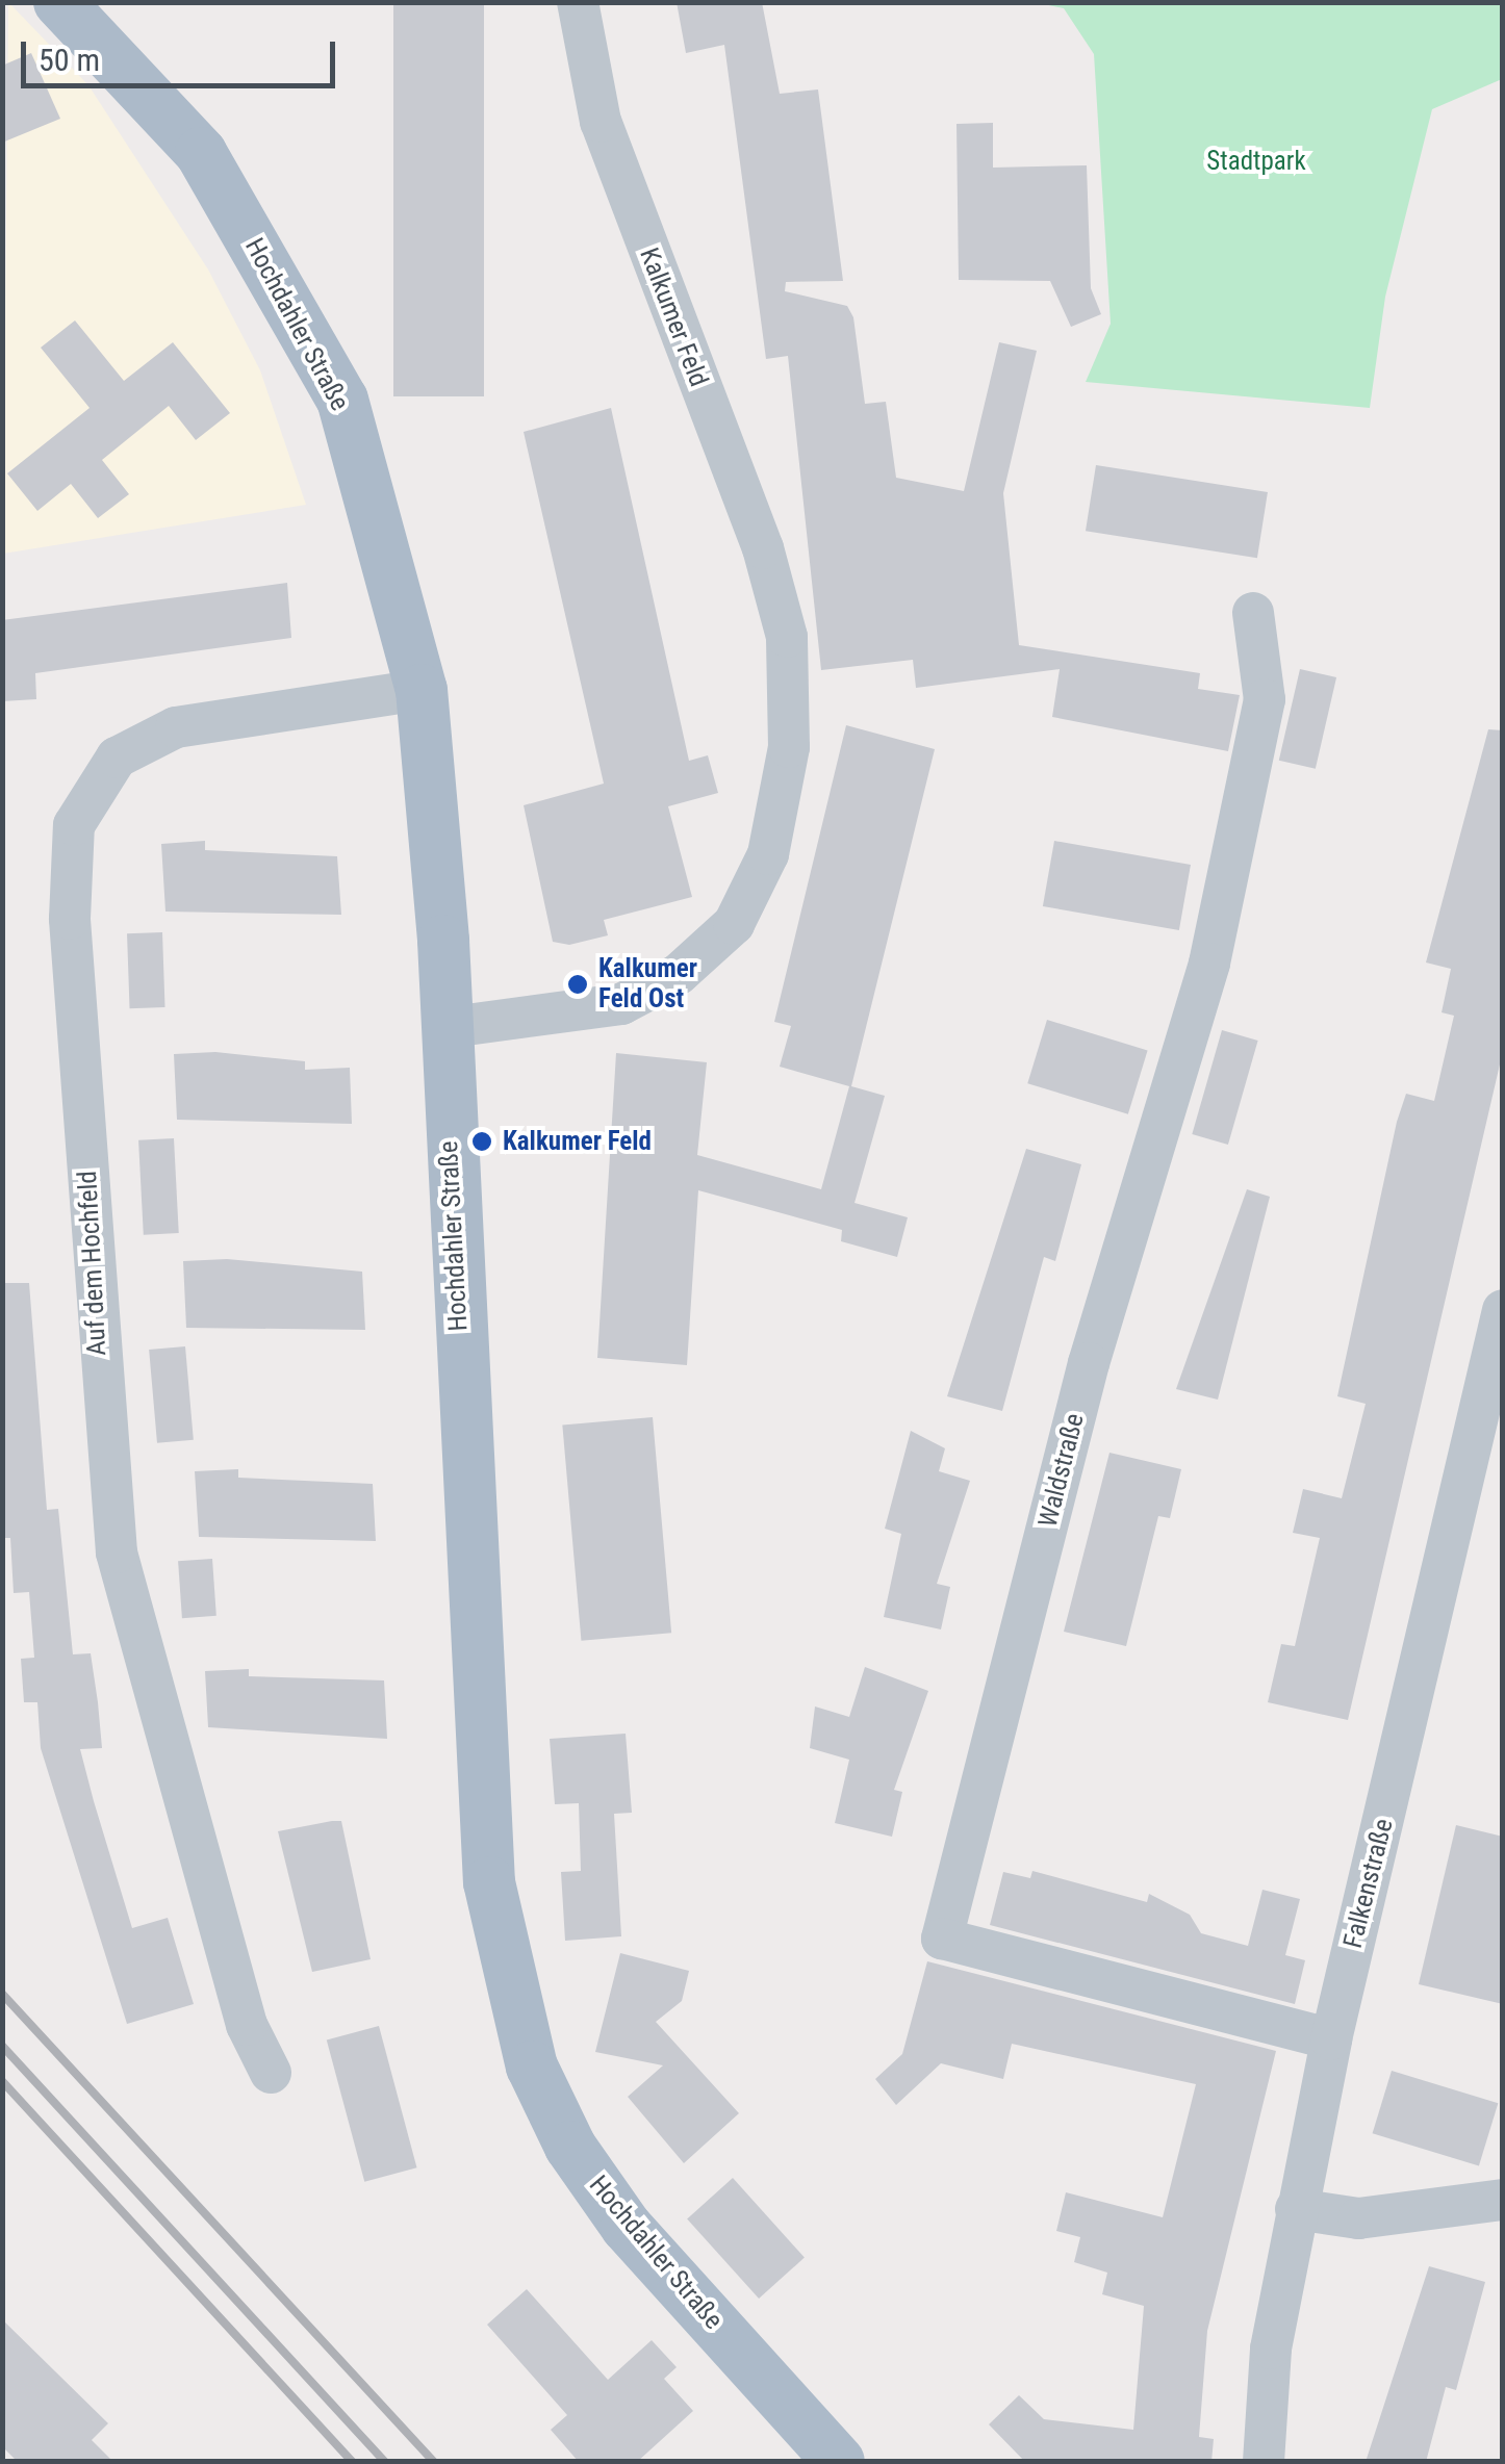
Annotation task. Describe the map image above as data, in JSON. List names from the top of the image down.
{
  "streets": {
    "main road": ["Hochdahler Straße"],
    "street": [
      "Kalkumer Feld",
      "Auf dem Hochfeld",
      "Waldstraße",
      "Falkenstraße"
    ]
  },
  "crossings": [
    ["Kalkumer Feld", "Hochdahler Straße"],
    ["Hochdahler Straße", "Auf dem Hochfeld"],
    ["Waldstraße", "Falkenstraße"]
  ],
  "parks": ["Stadtpark"],
  "places": ["Kalkumer Feld Ost", "Kalkumer Feld"],
  "scale_bar": "50 m"
}
